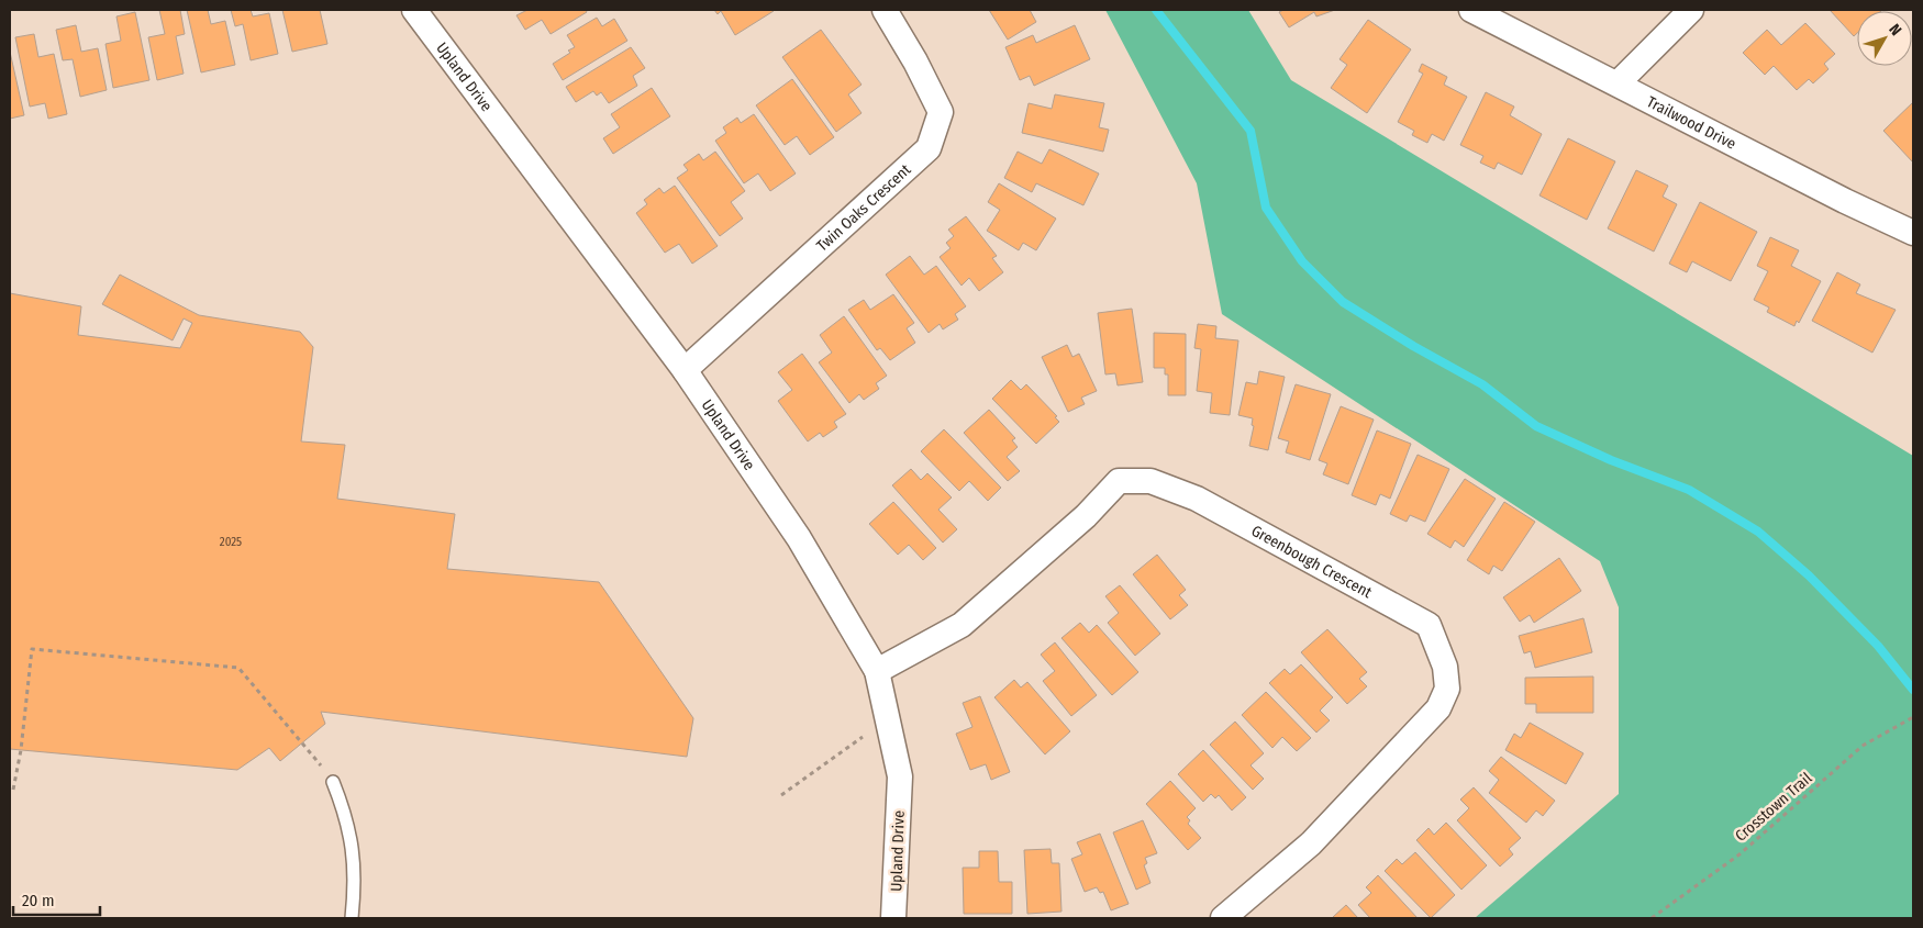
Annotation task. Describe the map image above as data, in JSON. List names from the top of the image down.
{
  "streets": {
    "street": [
      "Upland Drive",
      "Trailwood Drive",
      "Twin Oaks Crescent",
      "Greenbough Crescent"
    ],
    "path": ["Crosstown Trail"]
  },
  "crossings": [
    ["Upland Drive", "Twin Oaks Crescent"],
    ["Upland Drive", "Greenbough Crescent"]
  ],
  "house_numbers": ["2025"],
  "scale_bar": "20 m",
  "north": "top right"
}
